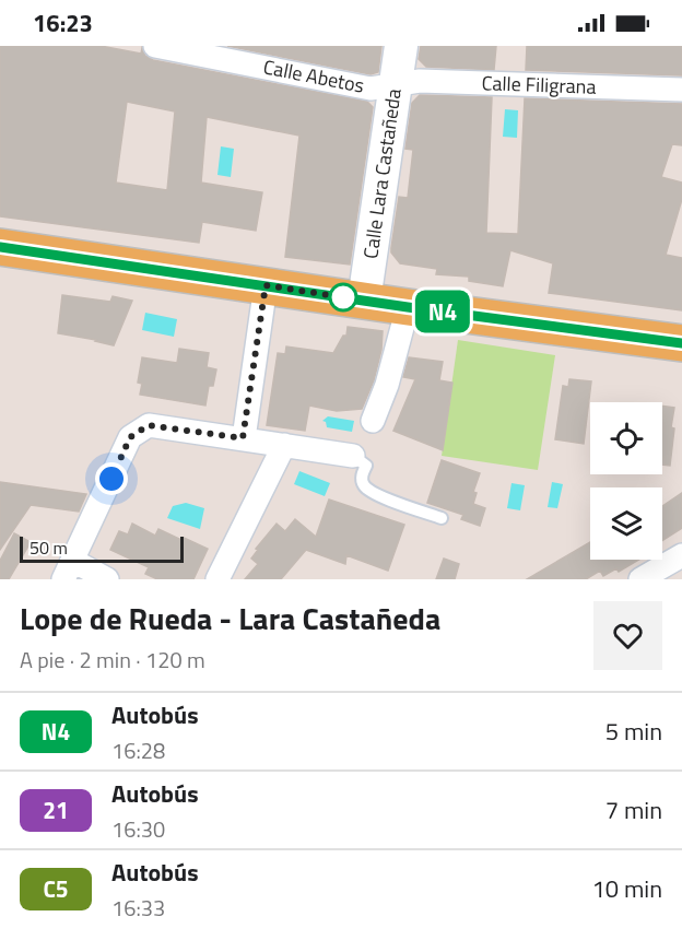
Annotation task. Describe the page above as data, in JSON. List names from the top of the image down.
{
  "streets": {
    "street": ["Calle Abetos", "Calle Filigrana", "Calle Lara Castañeda"]
  },
  "crossings": [
    ["Calle Abetos", "Calle Filigrana"],
    ["Calle Abetos", "Calle Lara Castañeda"],
    ["Calle Filigrana", "Calle Lara Castañeda"]
  ],
  "lines": ["bus line N4"],
  "scale_bar": "50 m",
  "page": {
    "status": "16:23",
    "on_map": "N4",
    "scale": "50 m",
    "heading": ["Lope de Rueda - Lara Castañeda", "A pie · 2 min · 120 m"],
    "list": [
      {
        "mark": "N4",
        "name": "Autobús",
        "note": "16:28",
        "value": "5 min"
      },
      {
        "mark": "21",
        "name": "Autobús",
        "note": "16:30",
        "value": "7 min"
      },
      {
        "mark": "C5",
        "name": "Autobús",
        "note": "16:33",
        "value": "10 min"
      }
    ]
  }
}
